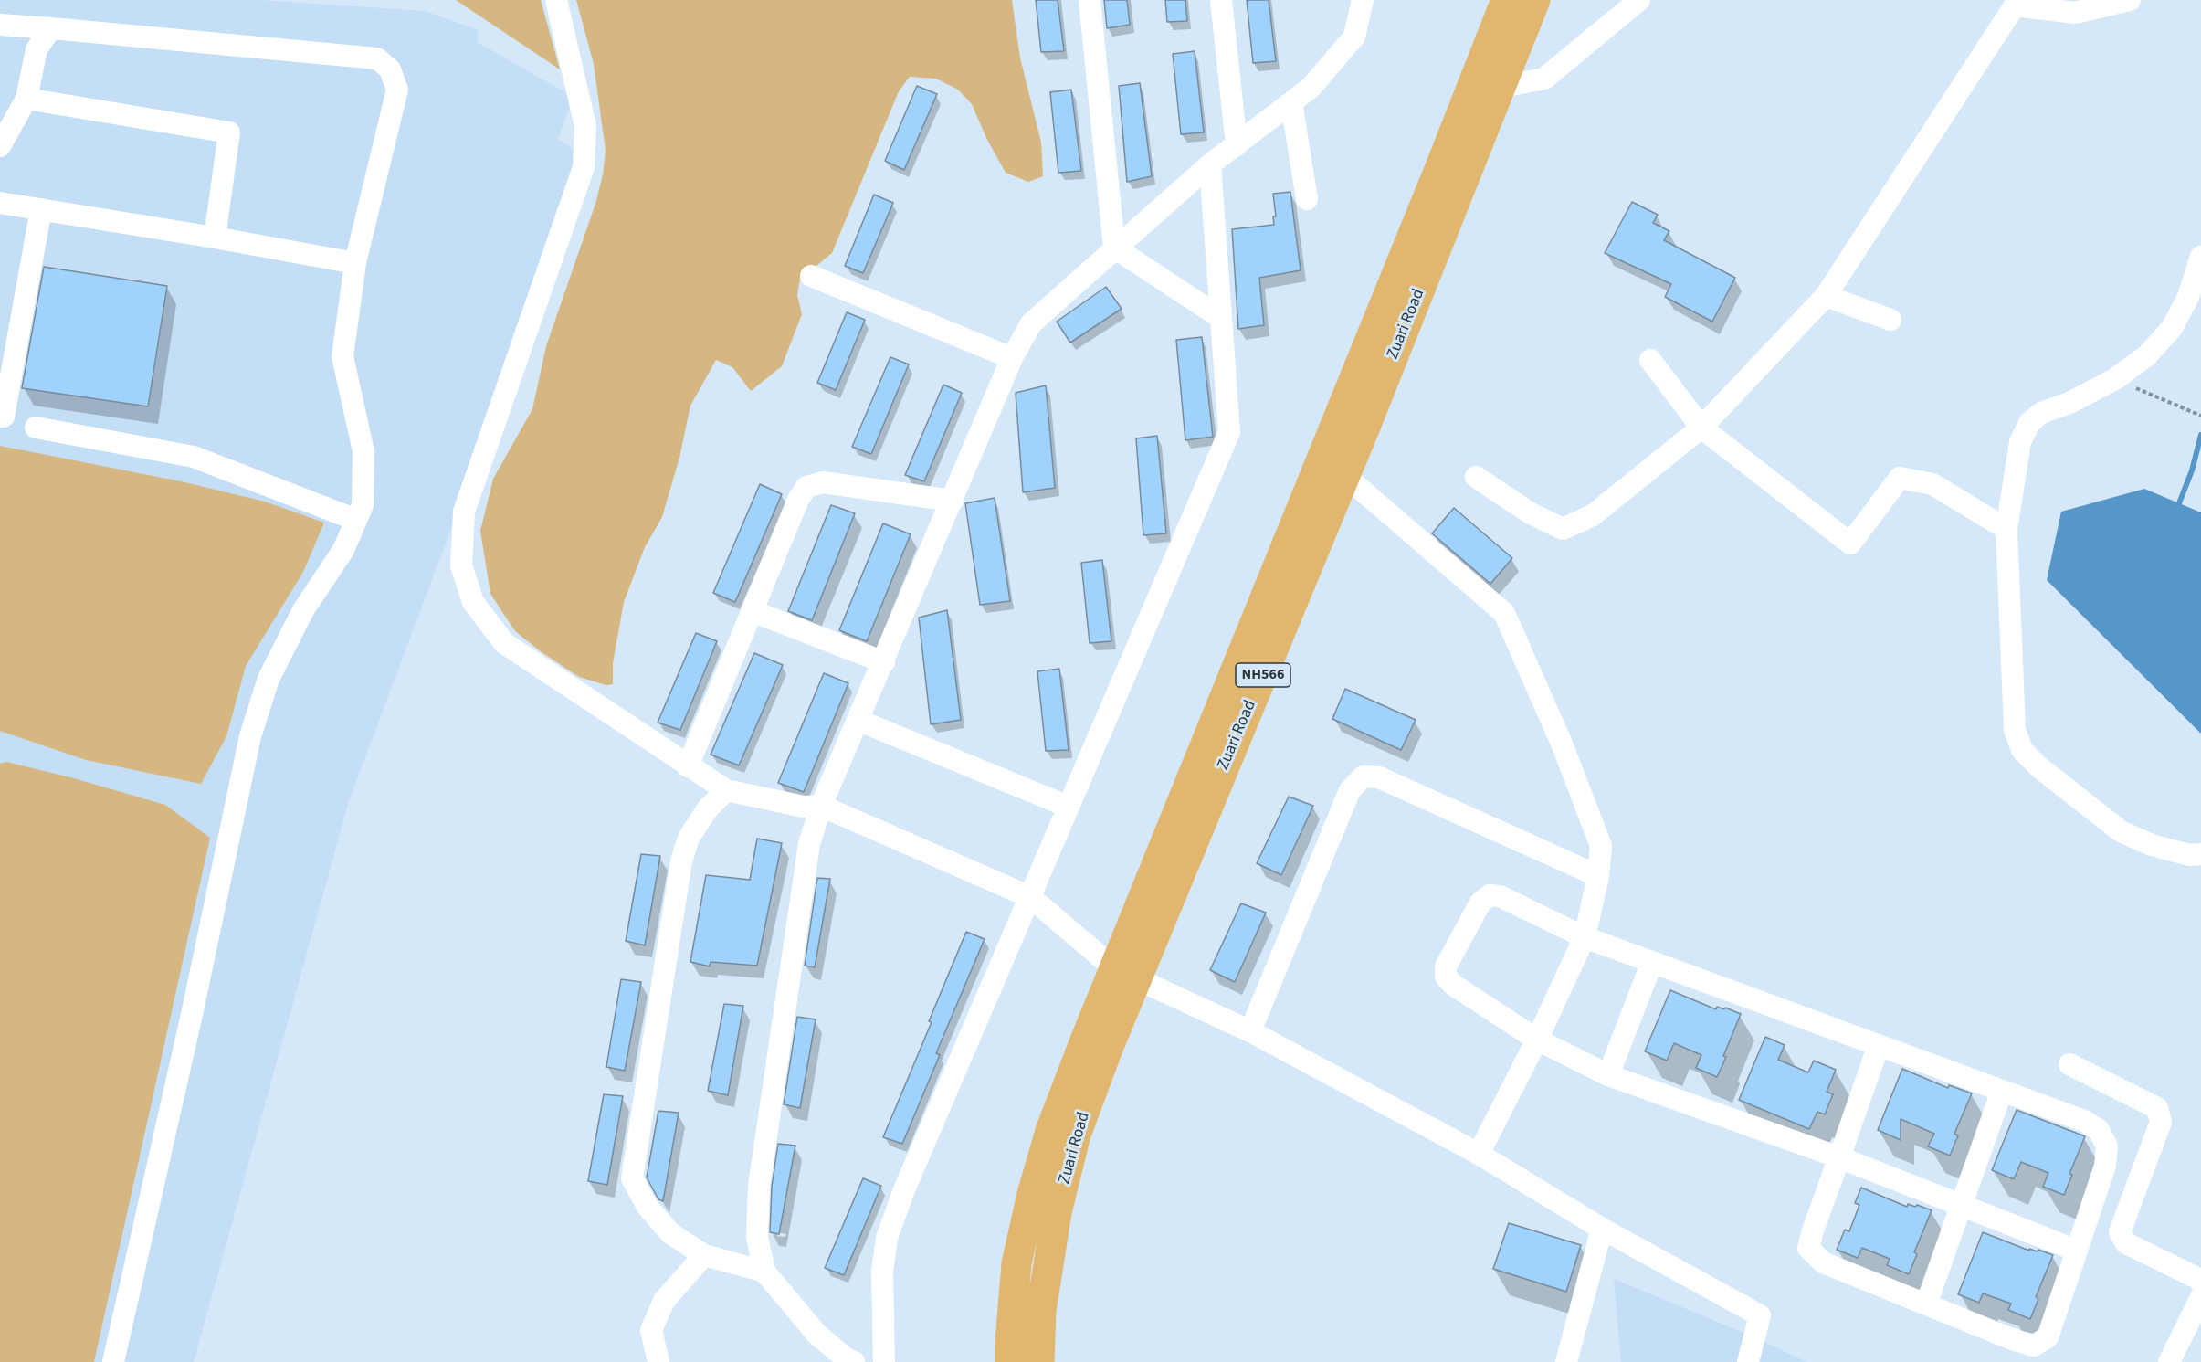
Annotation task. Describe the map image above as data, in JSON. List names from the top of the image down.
{
  "streets": {
    "highway": ["Zuari Road", "NH566"]
  }
}
